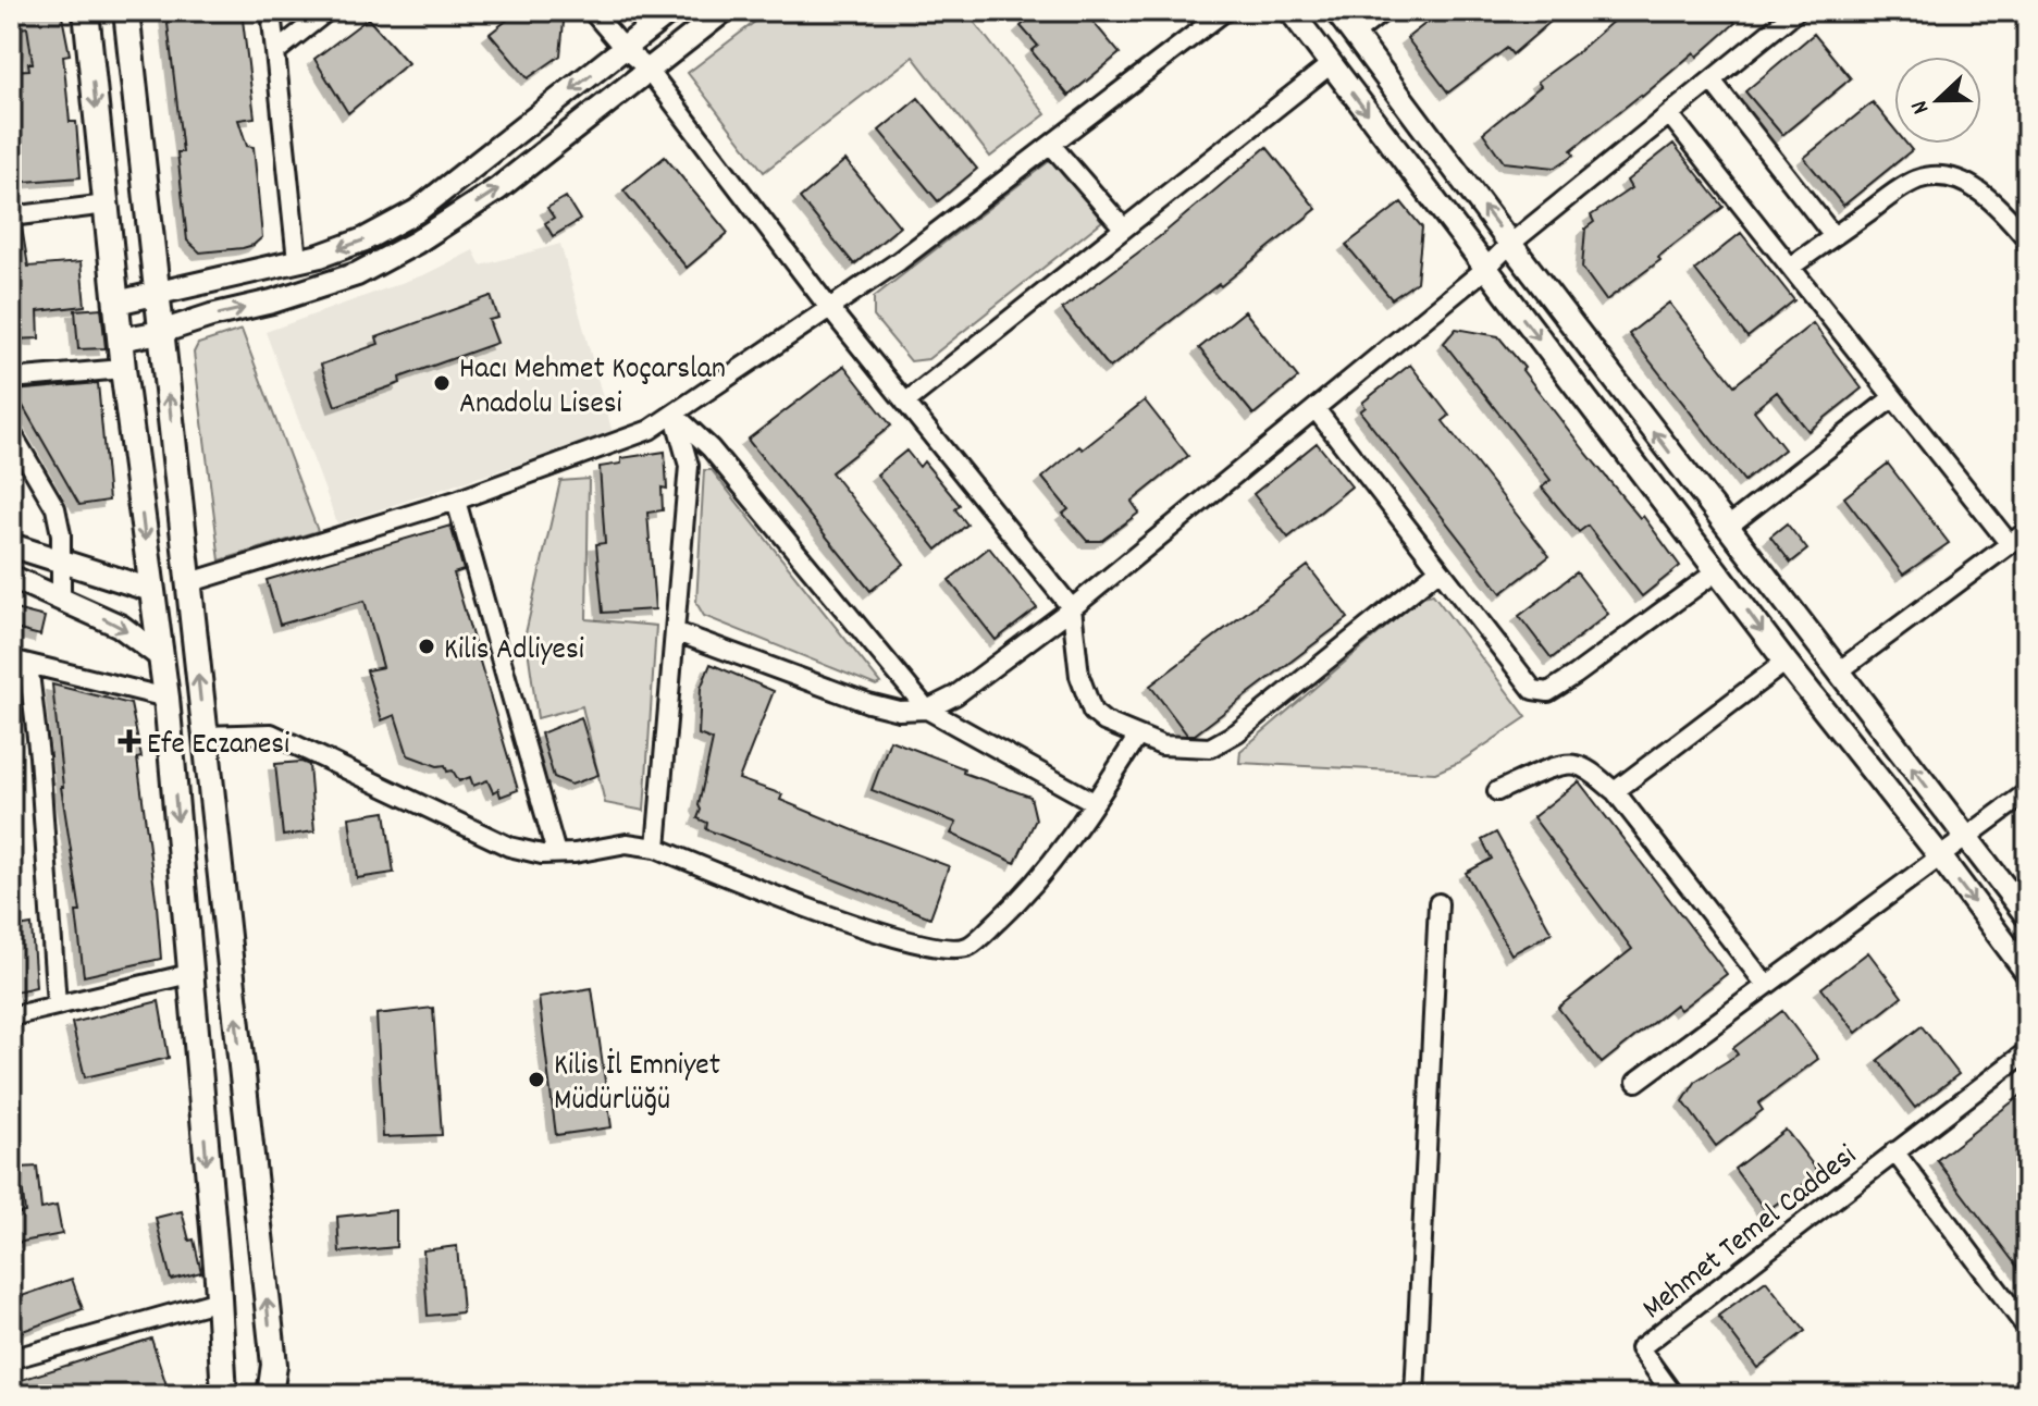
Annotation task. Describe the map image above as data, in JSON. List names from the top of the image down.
{
  "streets": {
    "street": ["Mehmet Temel Caddesi"]
  },
  "places": {
    "other": ["Hacı Mehmet Koçarslan Anadolu Lisesi", "Kilis Adliyesi", "Kilis İl Emniyet Müdürlüğü"],
    "health": ["Efe Eczanesi"]
  },
  "north": "left"
}
